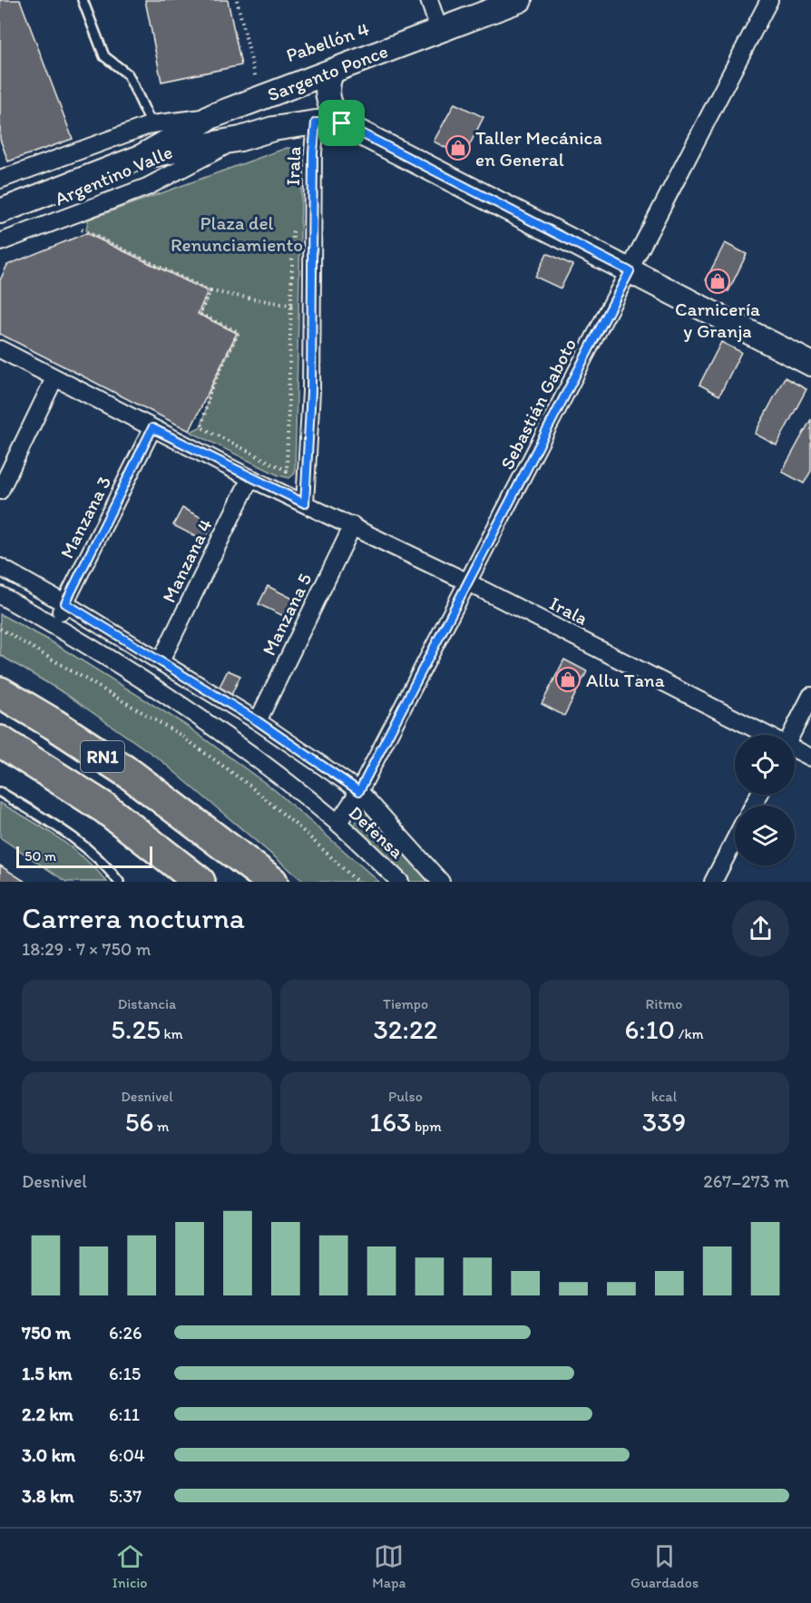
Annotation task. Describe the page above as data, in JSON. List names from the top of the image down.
{
  "streets": {
    "highway": ["RN1"],
    "main road": ["Sargento Ponce"],
    "street": [
      "Irala",
      "Argentino Valle",
      "Sebastián Gaboto",
      "Manzana 3",
      "Manzana 4",
      "Manzana 5",
      "Defensa"
    ]
  },
  "crossings": [
    ["Sargento Ponce", "Argentino Valle"],
    ["Irala", "Sebastián Gaboto"],
    ["Irala", "Manzana 3"],
    ["Irala", "Manzana 4"],
    ["Irala", "Manzana 5"],
    ["Sebastián Gaboto", "Defensa"],
    ["Manzana 3", "Defensa"]
  ],
  "parks": ["Plaza del Renunciamiento"],
  "places": {
    "shop": ["Taller Mecánica en General", "Carnicería y Granja", "Allu Tana"]
  },
  "scale_bar": "50 m",
  "page": {
    "scale": "50 m",
    "heading": ["Carrera nocturna", "18:29 · 7 × 750 m"],
    "stats": [
      ["Distancia", "5.25 km"],
      ["Tiempo", "32:22"],
      ["Ritmo", "6:10 /km"],
      ["Desnivel", "56 m"],
      ["Pulso", "163 bpm"],
      ["kcal", "339"]
    ],
    "chart": ["Desnivel", "267–273 m"],
    "list": [
      {
        "name": "750 m",
        "note": "6:26"
      },
      {
        "name": "1.5 km",
        "note": "6:15"
      },
      {
        "name": "2.2 km",
        "note": "6:11"
      },
      {
        "name": "3.0 km",
        "note": "6:04"
      },
      {
        "name": "3.8 km",
        "note": "5:37"
      }
    ],
    "tabs": ["Inicio", "Mapa", "Guardados"]
  }
}
